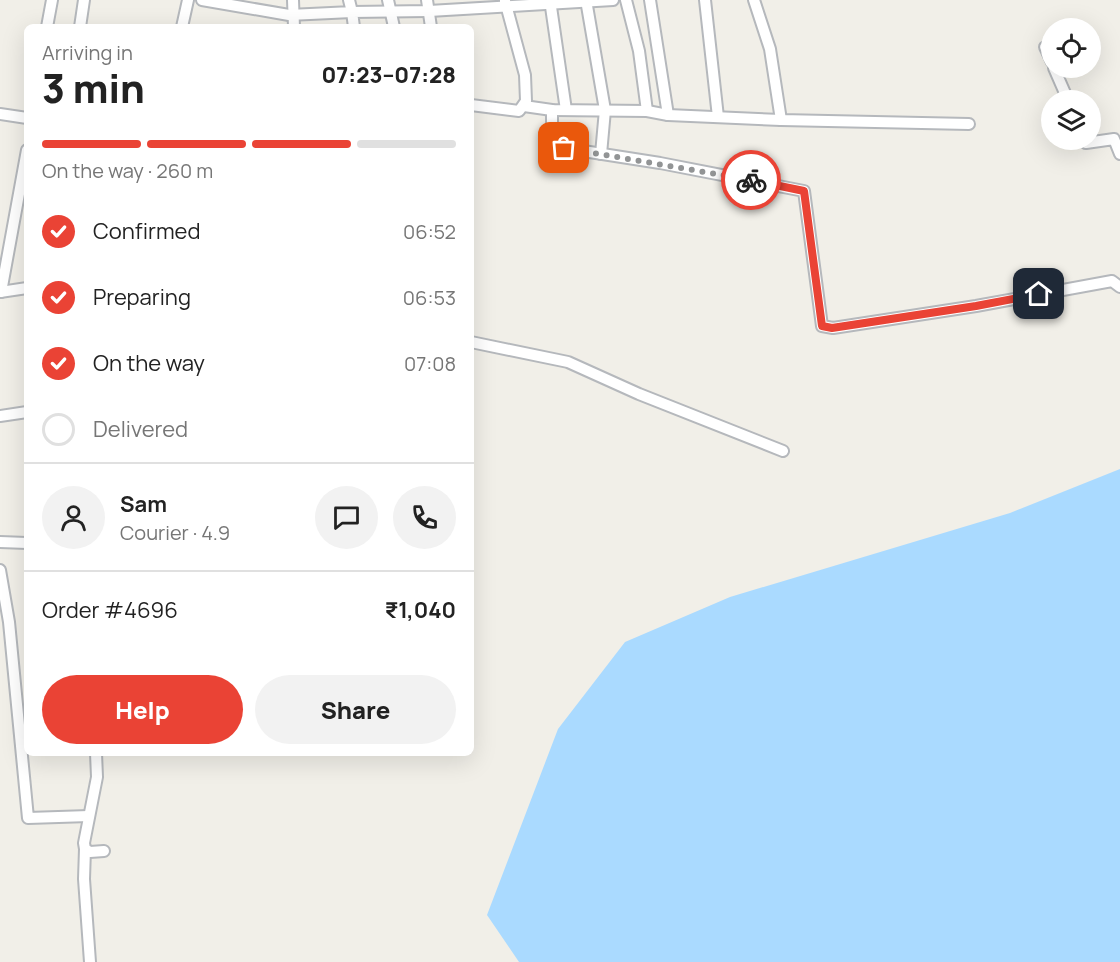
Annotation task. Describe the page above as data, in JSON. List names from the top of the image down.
{
  "page": {
    "heading": ["3 min", "Arriving in", "07:23–07:28"],
    "panel": [
      "Sam",
      "Courier · 4.9",
      "Order #4696",
      "₹1,040"
    ],
    "bar": "On the way · 260 m",
    "list": [
      ["Confirmed", "06:52"],
      ["Preparing", "06:53"],
      ["On the way", "07:08"],
      "Delivered"
    ],
    "buttons": ["Help", "Share"]
  }
}
